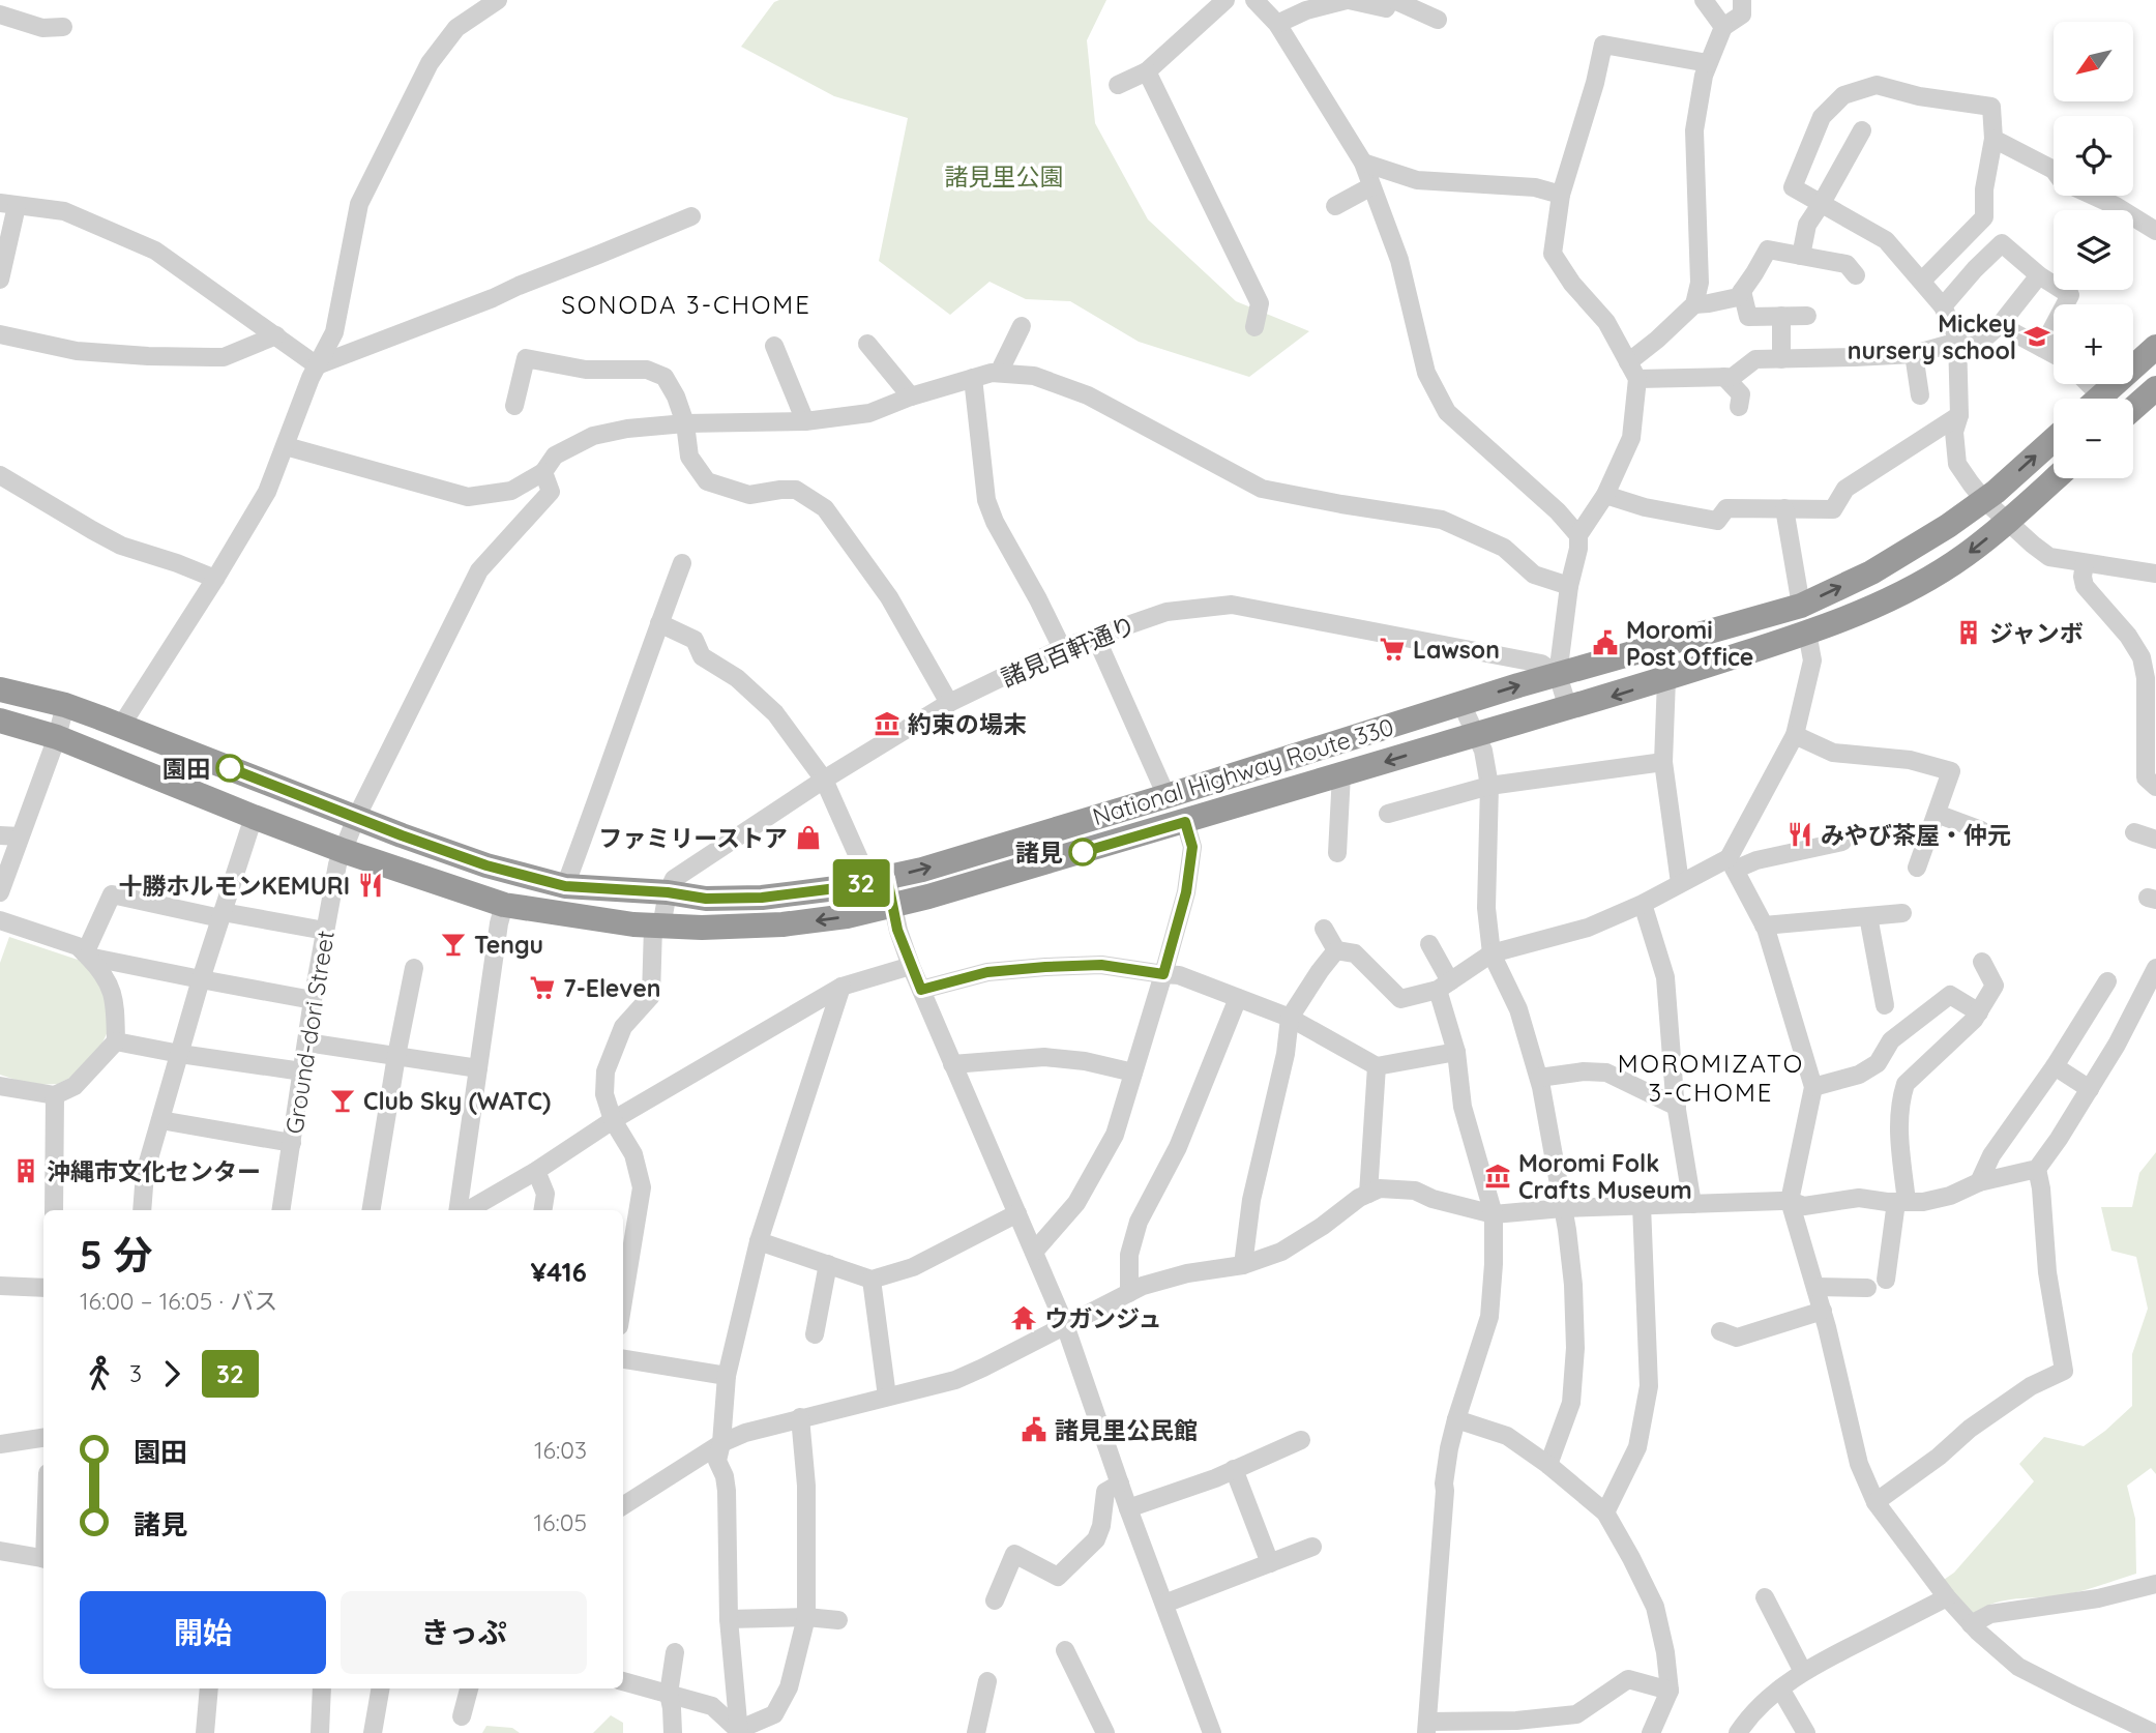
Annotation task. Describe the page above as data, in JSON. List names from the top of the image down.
{
  "streets": {
    "highway": ["National Highway Route 330"],
    "street": ["諸見百軒通り", "Ground-dori Street"]
  },
  "crossings": [
    ["諸見百軒通り", "National Highway Route 330"],
    ["National Highway Route 330", "Ground-dori Street"]
  ],
  "districts": ["SONODA 3-CHOME", "MOROMIZATO 3-CHOME"],
  "parks": ["諸見里公園"],
  "places": {
    "school or university": ["Mickey nursery school"],
    "building": ["ジャンボ", "沖縄市文化センター"],
    "public building": ["Moromi Post Office", "諸見里公民館"],
    "supermarket": ["Lawson", "7-Eleven"],
    "museum": ["約束の場末", "Moromi Folk Crafts Museum"],
    "other": ["園田", "諸見"],
    "restaurant": ["みやび茶屋・仲元", "十勝ホルモンKEMURI"],
    "shop": ["ファミリーストア"],
    "bar": ["Tengu", "Club Sky (WATC)"],
    "temple": ["ウガンジュ"]
  },
  "lines": ["bus line 32"],
  "north": "bottom left",
  "page": {
    "on_map": "32",
    "map_buttons": ["+", "−"],
    "heading": ["5 分", "16:00 – 16:05 · バス", "¥416"],
    "legs": ["3", "32"],
    "list": [
      {
        "name": "園田",
        "value": "16:03"
      },
      {
        "name": "諸見",
        "value": "16:05"
      }
    ],
    "buttons": ["開始", "きっぷ"]
  }
}
